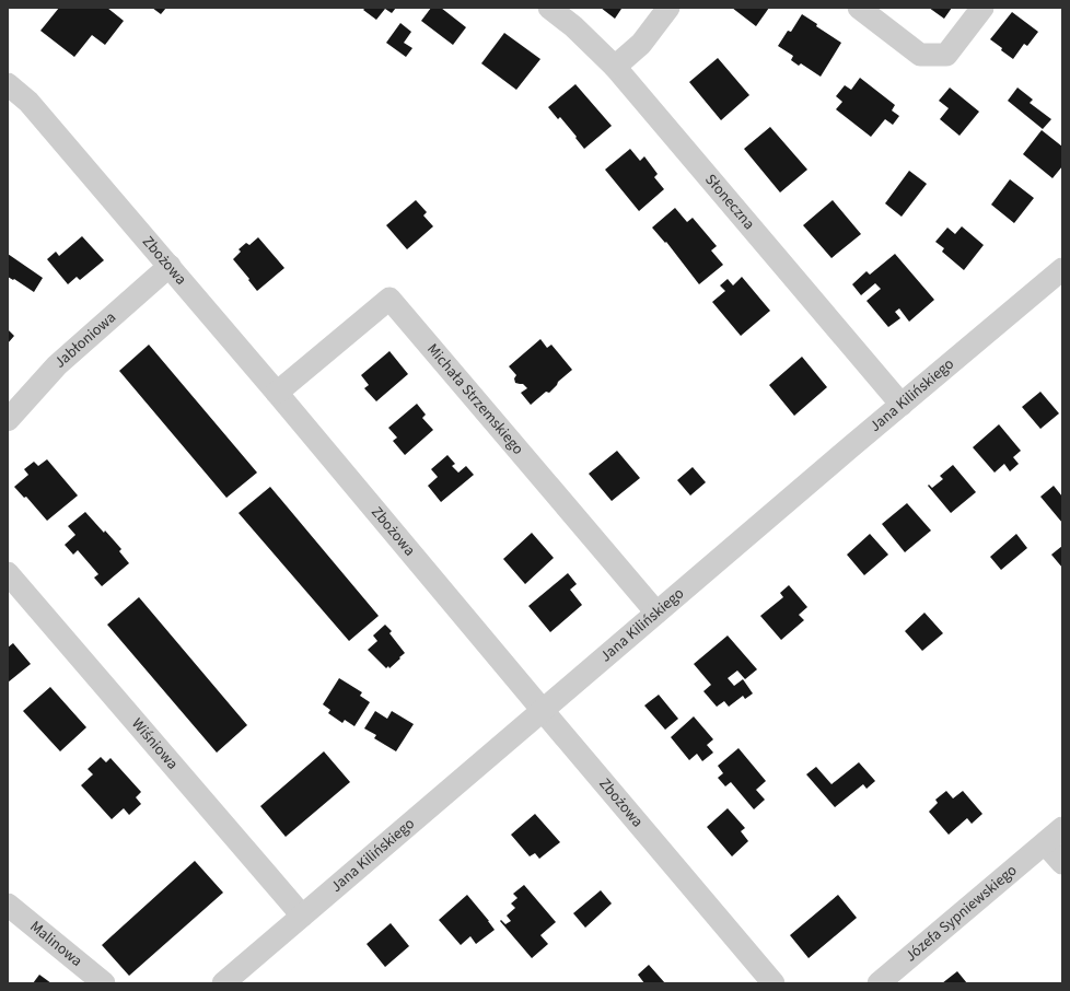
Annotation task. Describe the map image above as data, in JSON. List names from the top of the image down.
{
  "streets": {
    "street": [
      "Słoneczna",
      "Zbożowa",
      "Jabłoniowa",
      "Jana Kilińskiego",
      "Michała Strzemskiego",
      "Wiśniowa",
      "Józefa Sypniewskiego",
      "Malinowa"
    ]
  },
  "crossings": [
    ["Słoneczna", "Jana Kilińskiego"],
    ["Zbożowa", "Jabłoniowa"],
    ["Zbożowa", "Jana Kilińskiego"],
    ["Zbożowa", "Michała Strzemskiego"],
    ["Jana Kilińskiego", "Michała Strzemskiego"],
    ["Jana Kilińskiego", "Wiśniowa"]
  ]
}
